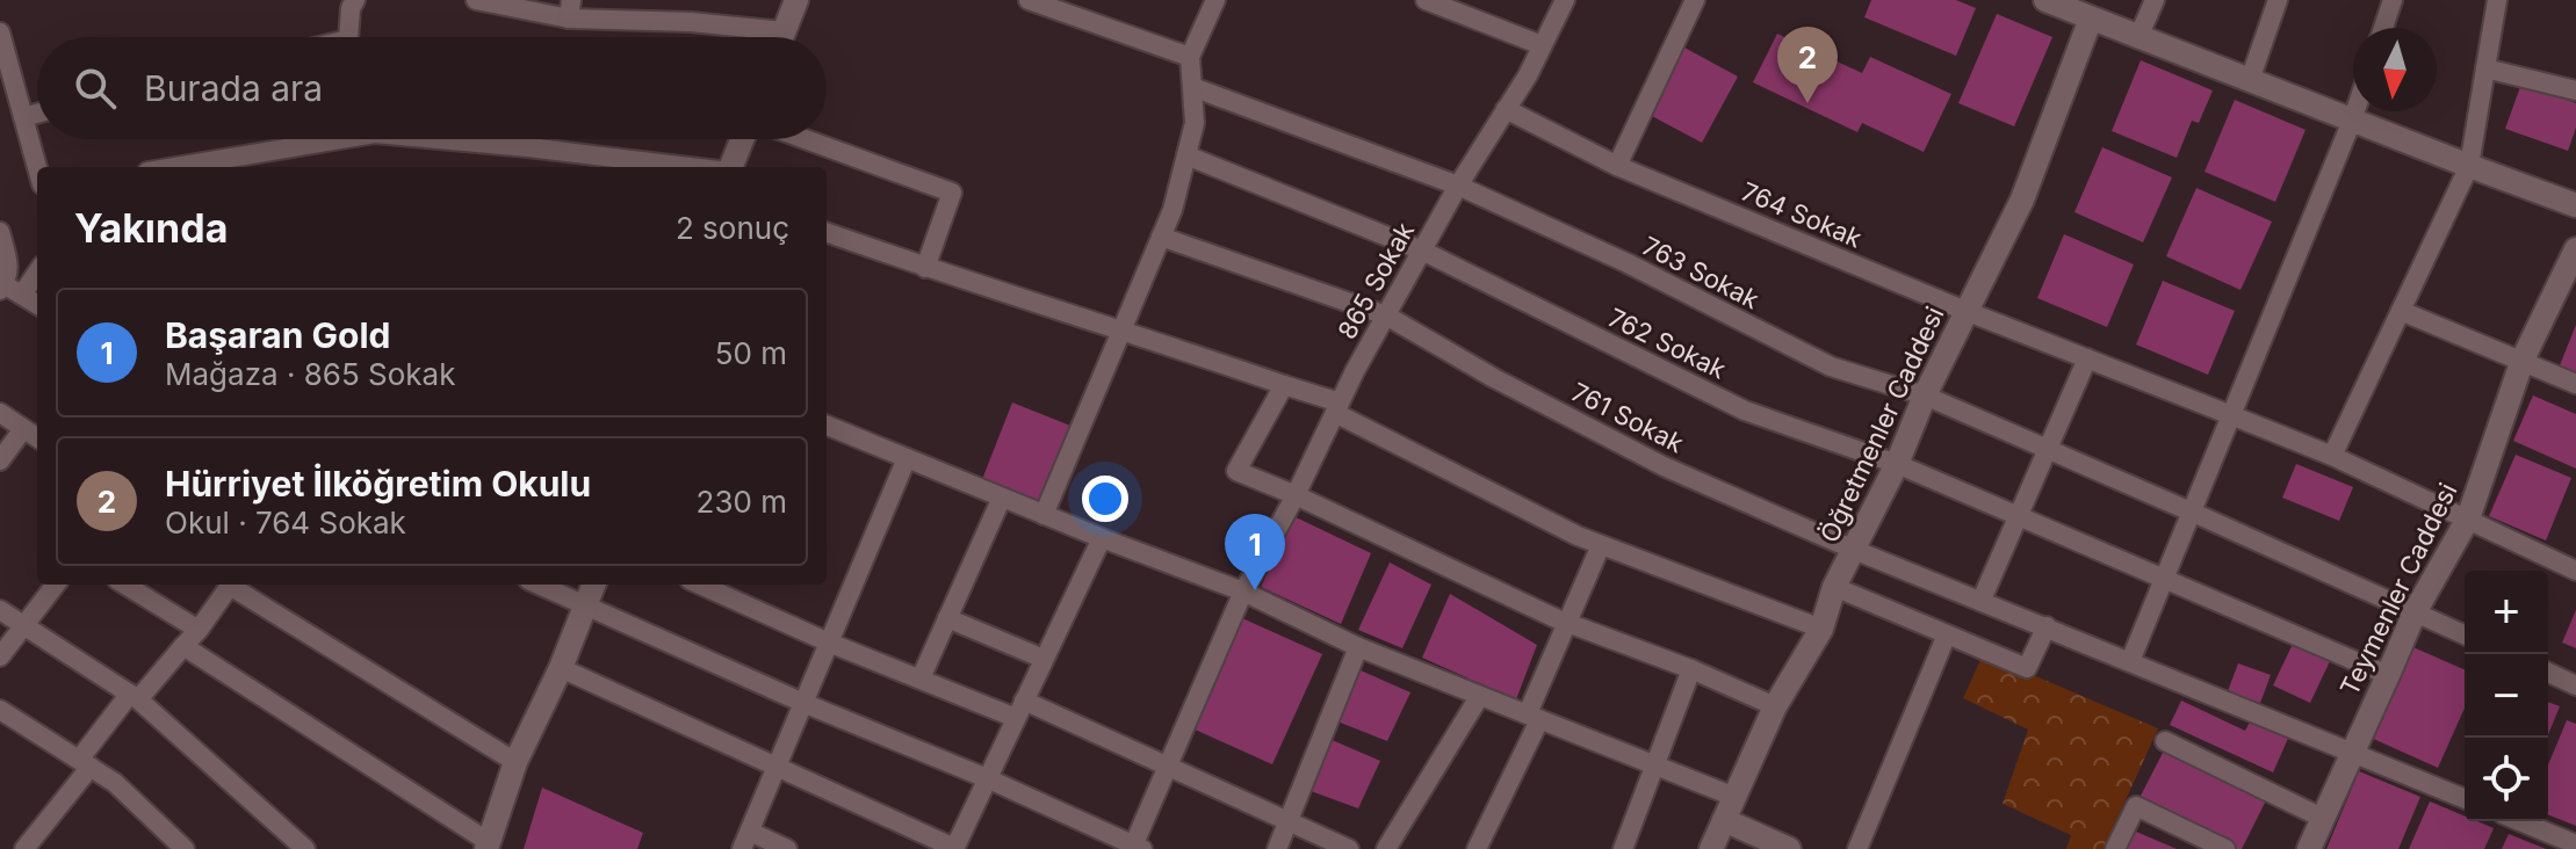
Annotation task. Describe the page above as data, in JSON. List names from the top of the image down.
{
  "streets": {
    "street": [
      "764 Sokak",
      "763 Sokak",
      "865 Sokak",
      "762 Sokak",
      "761 Sokak",
      "Öğretmenler Caddesi",
      "Teymenler Caddesi"
    ]
  },
  "crossings": [
    ["764 Sokak", "Öğretmenler Caddesi"],
    ["764 Sokak", "Teymenler Caddesi"],
    ["763 Sokak", "865 Sokak"],
    ["763 Sokak", "Öğretmenler Caddesi"],
    ["763 Sokak", "Teymenler Caddesi"],
    ["865 Sokak", "762 Sokak"],
    ["865 Sokak", "761 Sokak"],
    ["762 Sokak", "Öğretmenler Caddesi"],
    ["762 Sokak", "Teymenler Caddesi"],
    ["761 Sokak", "Öğretmenler Caddesi"],
    ["761 Sokak", "Teymenler Caddesi"]
  ],
  "north": "bottom",
  "page": {
    "pins": ["2", "1"],
    "search": "Burada ara",
    "heading": ["Yakında", "2 sonuç"],
    "list": [
      {
        "mark": "1",
        "name": "Başaran Gold",
        "note": "Mağaza · 865 Sokak",
        "value": "50 m"
      },
      {
        "mark": "2",
        "name": "Hürriyet İlköğretim Okulu",
        "note": "Okul · 764 Sokak",
        "value": "230 m"
      }
    ],
    "map_buttons": ["+", "−"]
  }
}
